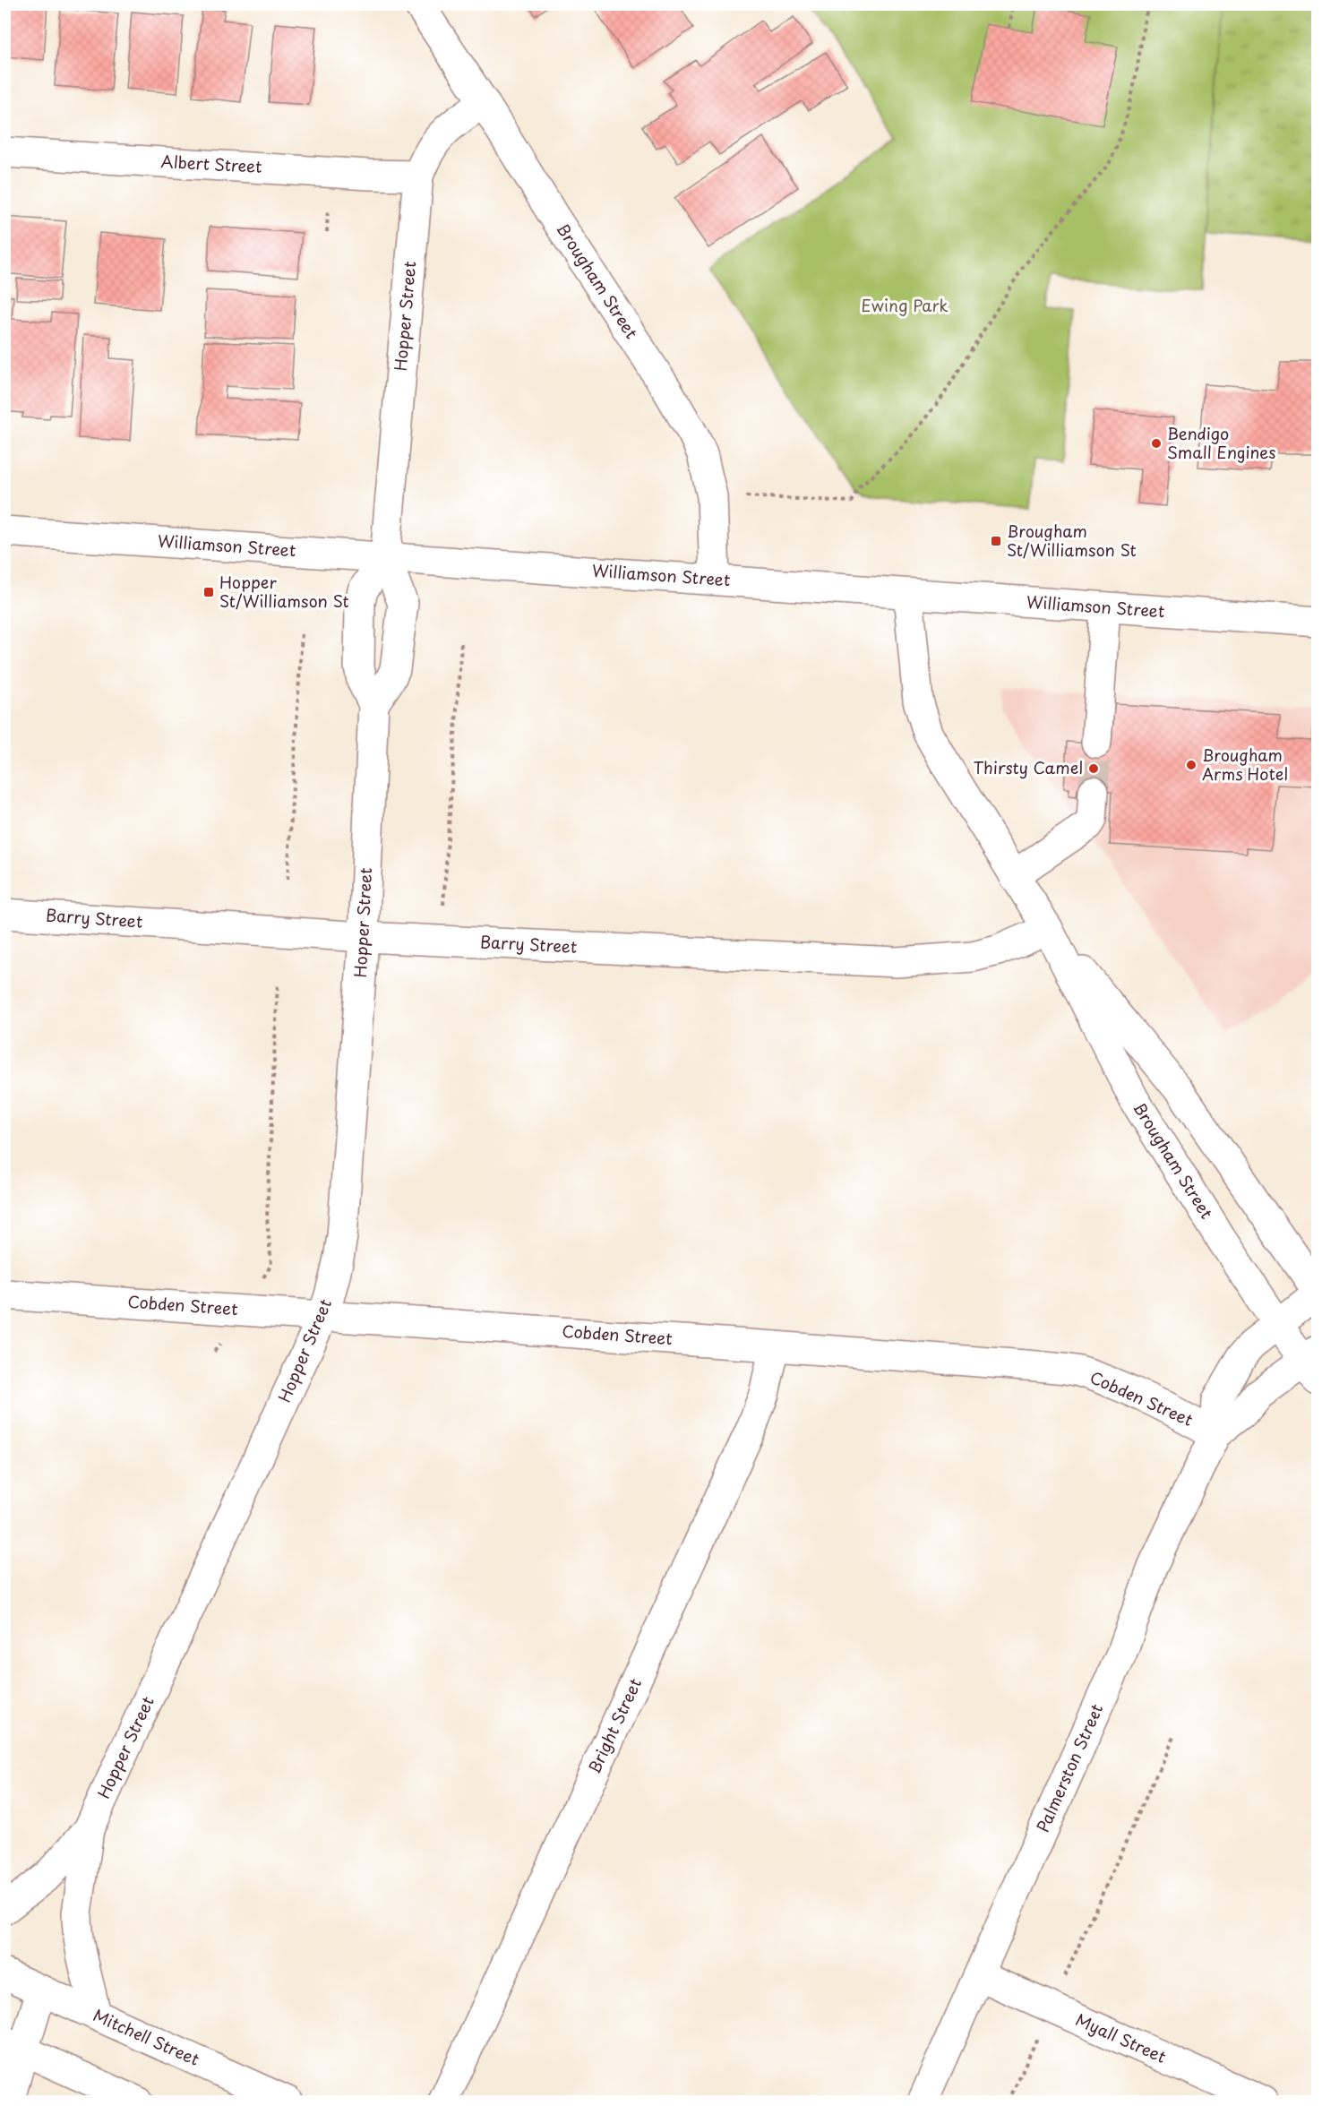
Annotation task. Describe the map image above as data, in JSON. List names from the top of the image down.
{
  "streets": {
    "street": [
      "Albert Street",
      "Brougham Street",
      "Hopper Street",
      "Williamson Street",
      "Barry Street",
      "Cobden Street",
      "Bright Street",
      "Palmerston Street",
      "Mitchell Street",
      "Myall Street"
    ]
  },
  "crossings": [
    ["Albert Street", "Hopper Street"],
    ["Brougham Street", "Hopper Street"],
    ["Brougham Street", "Williamson Street"],
    ["Brougham Street", "Barry Street"],
    ["Brougham Street", "Palmerston Street"],
    ["Hopper Street", "Williamson Street"],
    ["Hopper Street", "Barry Street"],
    ["Hopper Street", "Cobden Street"],
    ["Hopper Street", "Mitchell Street"],
    ["Cobden Street", "Bright Street"],
    ["Cobden Street", "Palmerston Street"],
    ["Palmerston Street", "Myall Street"]
  ],
  "parks": ["Ewing Park"],
  "places": {
    "other": ["Bendigo Small Engines", "Brougham Arms Hotel", "Thirsty Camel"],
    "transit": ["Brougham St/Williamson St", "Hopper St/Williamson St"]
  }
}
